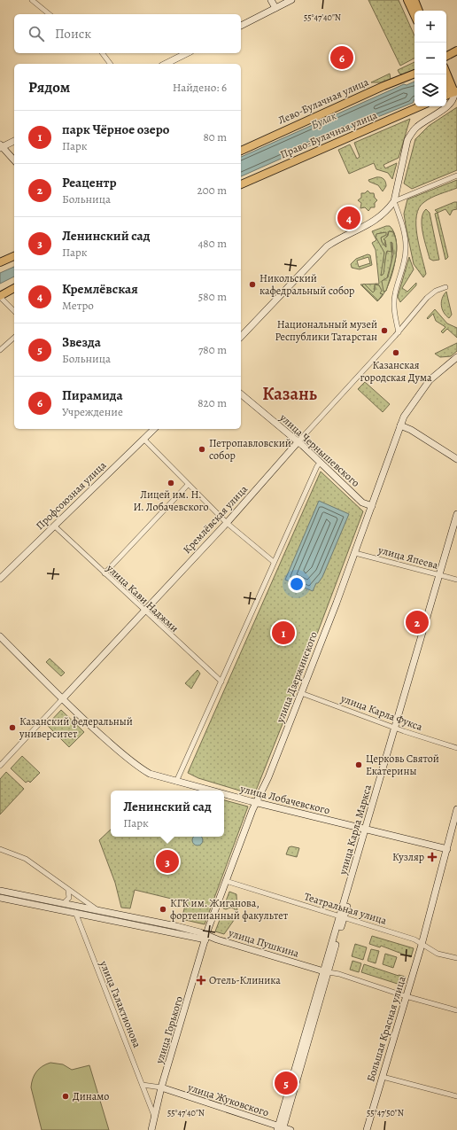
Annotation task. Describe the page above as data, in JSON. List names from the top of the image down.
{
  "streets": {
    "main road": [
      "Лево-Булачная улица",
      "Право-Булачная улица",
      "улица Чернышевского",
      "Профсоюзная улица",
      "Кремлёвская улица",
      "улица Дзержинского",
      "улица Лобачевского",
      "улица Карла Маркса",
      "улица Пушкина",
      "Большая Красная улица",
      "улица Горького",
      "улица Жуковского"
    ],
    "street": [
      "улица Япеева",
      "улица Кави Наджми",
      "улица Карла Фукса",
      "Театральная улица",
      "улица Галактионова"
    ]
  },
  "crossings": [
    ["улица Чернышевского", "Кремлёвская улица"],
    ["улица Чернышевского", "улица Дзержинского"],
    ["Профсоюзная улица", "улица Кави Наджми"],
    ["Кремлёвская улица", "улица Кави Наджми"],
    ["Кремлёвская улица", "улица Лобачевского"],
    ["улица Япеева", "улица Дзержинского"],
    ["улица Япеева", "улица Карла Маркса"],
    ["улица Дзержинского", "улица Карла Фукса"],
    ["улица Дзержинского", "улица Лобачевского"],
    ["улица Дзержинского", "Театральная улица"],
    ["улица Дзержинского", "улица Пушкина"],
    ["улица Дзержинского", "улица Горького"],
    ["улица Карла Фукса", "улица Карла Маркса"],
    ["улица Лобачевского", "улица Карла Маркса"],
    ["улица Лобачевского", "Большая Красная улица"],
    ["улица Карла Маркса", "Театральная улица"],
    ["улица Карла Маркса", "улица Пушкина"],
    ["улица Карла Маркса", "улица Жуковского"],
    ["Театральная улица", "Большая Красная улица"],
    ["улица Пушкина", "улица Галактионова"],
    ["улица Пушкина", "Большая Красная улица"],
    ["улица Пушкина", "улица Горького"],
    ["улица Галактионова", "улица Горького"],
    ["улица Горького", "улица Жуковского"]
  ],
  "districts": ["Казань"],
  "water": ["Булак"],
  "places": {
    "other": [
      "Никольский кафедральный собор",
      "Национальный музей Республики Татарстан",
      "Казанская городская Дума",
      "Петропавловский собор",
      "Лицей им. Н. И. Лобачевского",
      "Казанский федеральный университет",
      "Церковь Святой Екатерины",
      "КГК им. Жиганова, фортепианный факультет",
      "Динамо"
    ],
    "health": ["Кузляр", "Отель-Клиника"]
  },
  "page": {
    "map_buttons": ["+", "−"],
    "search": "Поиск",
    "pins": [
      "6",
      "4",
      "2",
      "1",
      "3",
      "5"
    ],
    "heading": ["Рядом", "Найдено: 6"],
    "list": [
      {
        "mark": "1",
        "name": "парк Чёрное озеро",
        "note": "Парк",
        "value": "80 m"
      },
      {
        "mark": "2",
        "name": "Реацентр",
        "note": "Больница",
        "value": "200 m"
      },
      {
        "mark": "3",
        "name": "Ленинский сад",
        "note": "Парк",
        "value": "480 m"
      },
      {
        "mark": "4",
        "name": "Кремлёвская",
        "note": "Метро",
        "value": "580 m"
      },
      {
        "mark": "5",
        "name": "Звезда",
        "note": "Больница",
        "value": "780 m"
      },
      {
        "mark": "6",
        "name": "Пирамида",
        "note": "Учреждение",
        "value": "820 m"
      }
    ],
    "popup": ["Ленинский сад", "Парк"]
  },
  "coordinates": ["55°47'40\"N", "55°47'50\"N"]
}
